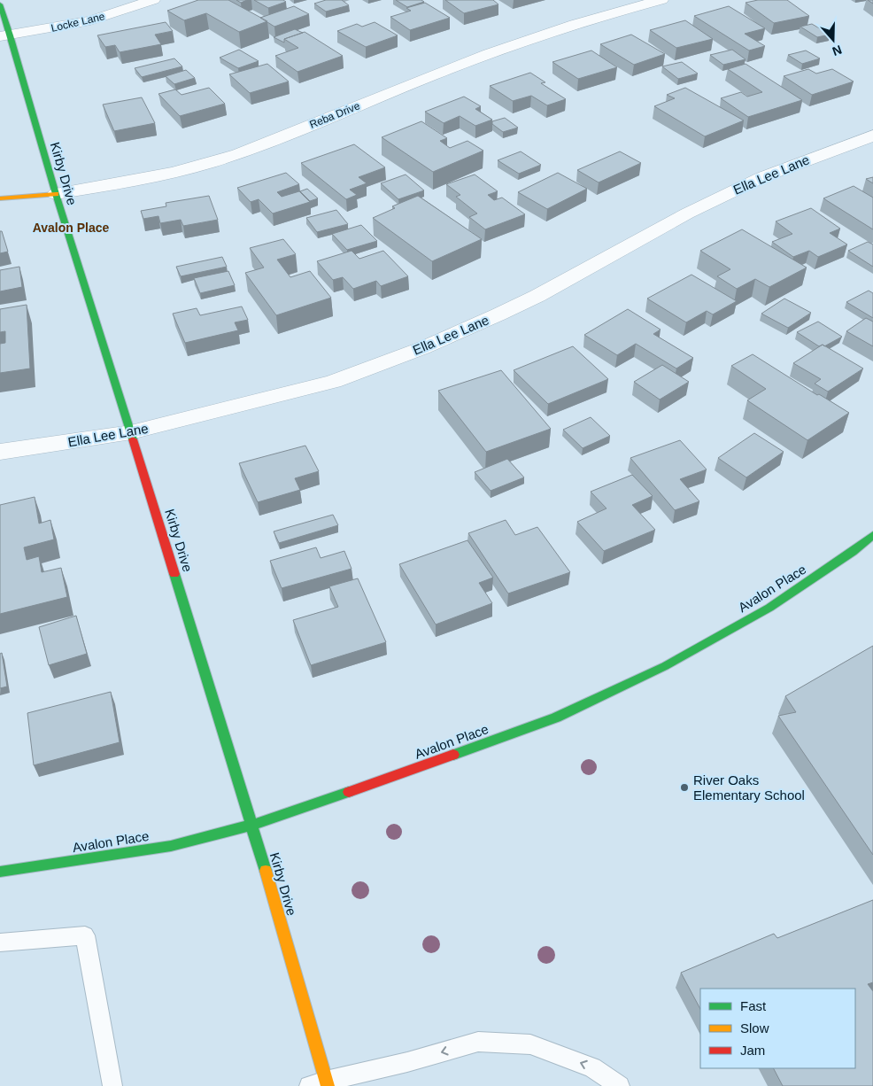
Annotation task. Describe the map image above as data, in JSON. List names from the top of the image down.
{
  "streets": {
    "main road": ["Reba Drive", "Kirby Drive", "Avalon Place"],
    "street": ["Locke Lane", "Ella Lee Lane"]
  },
  "crossings": [
    ["Locke Lane", "Kirby Drive"],
    ["Reba Drive", "Kirby Drive"],
    ["Kirby Drive", "Ella Lee Lane"],
    ["Kirby Drive", "Avalon Place"]
  ],
  "districts": ["Avalon Place"],
  "places": ["River Oaks Elementary School"],
  "legend": ["Fast", "Slow", "Jam"],
  "north": "bottom"
}
